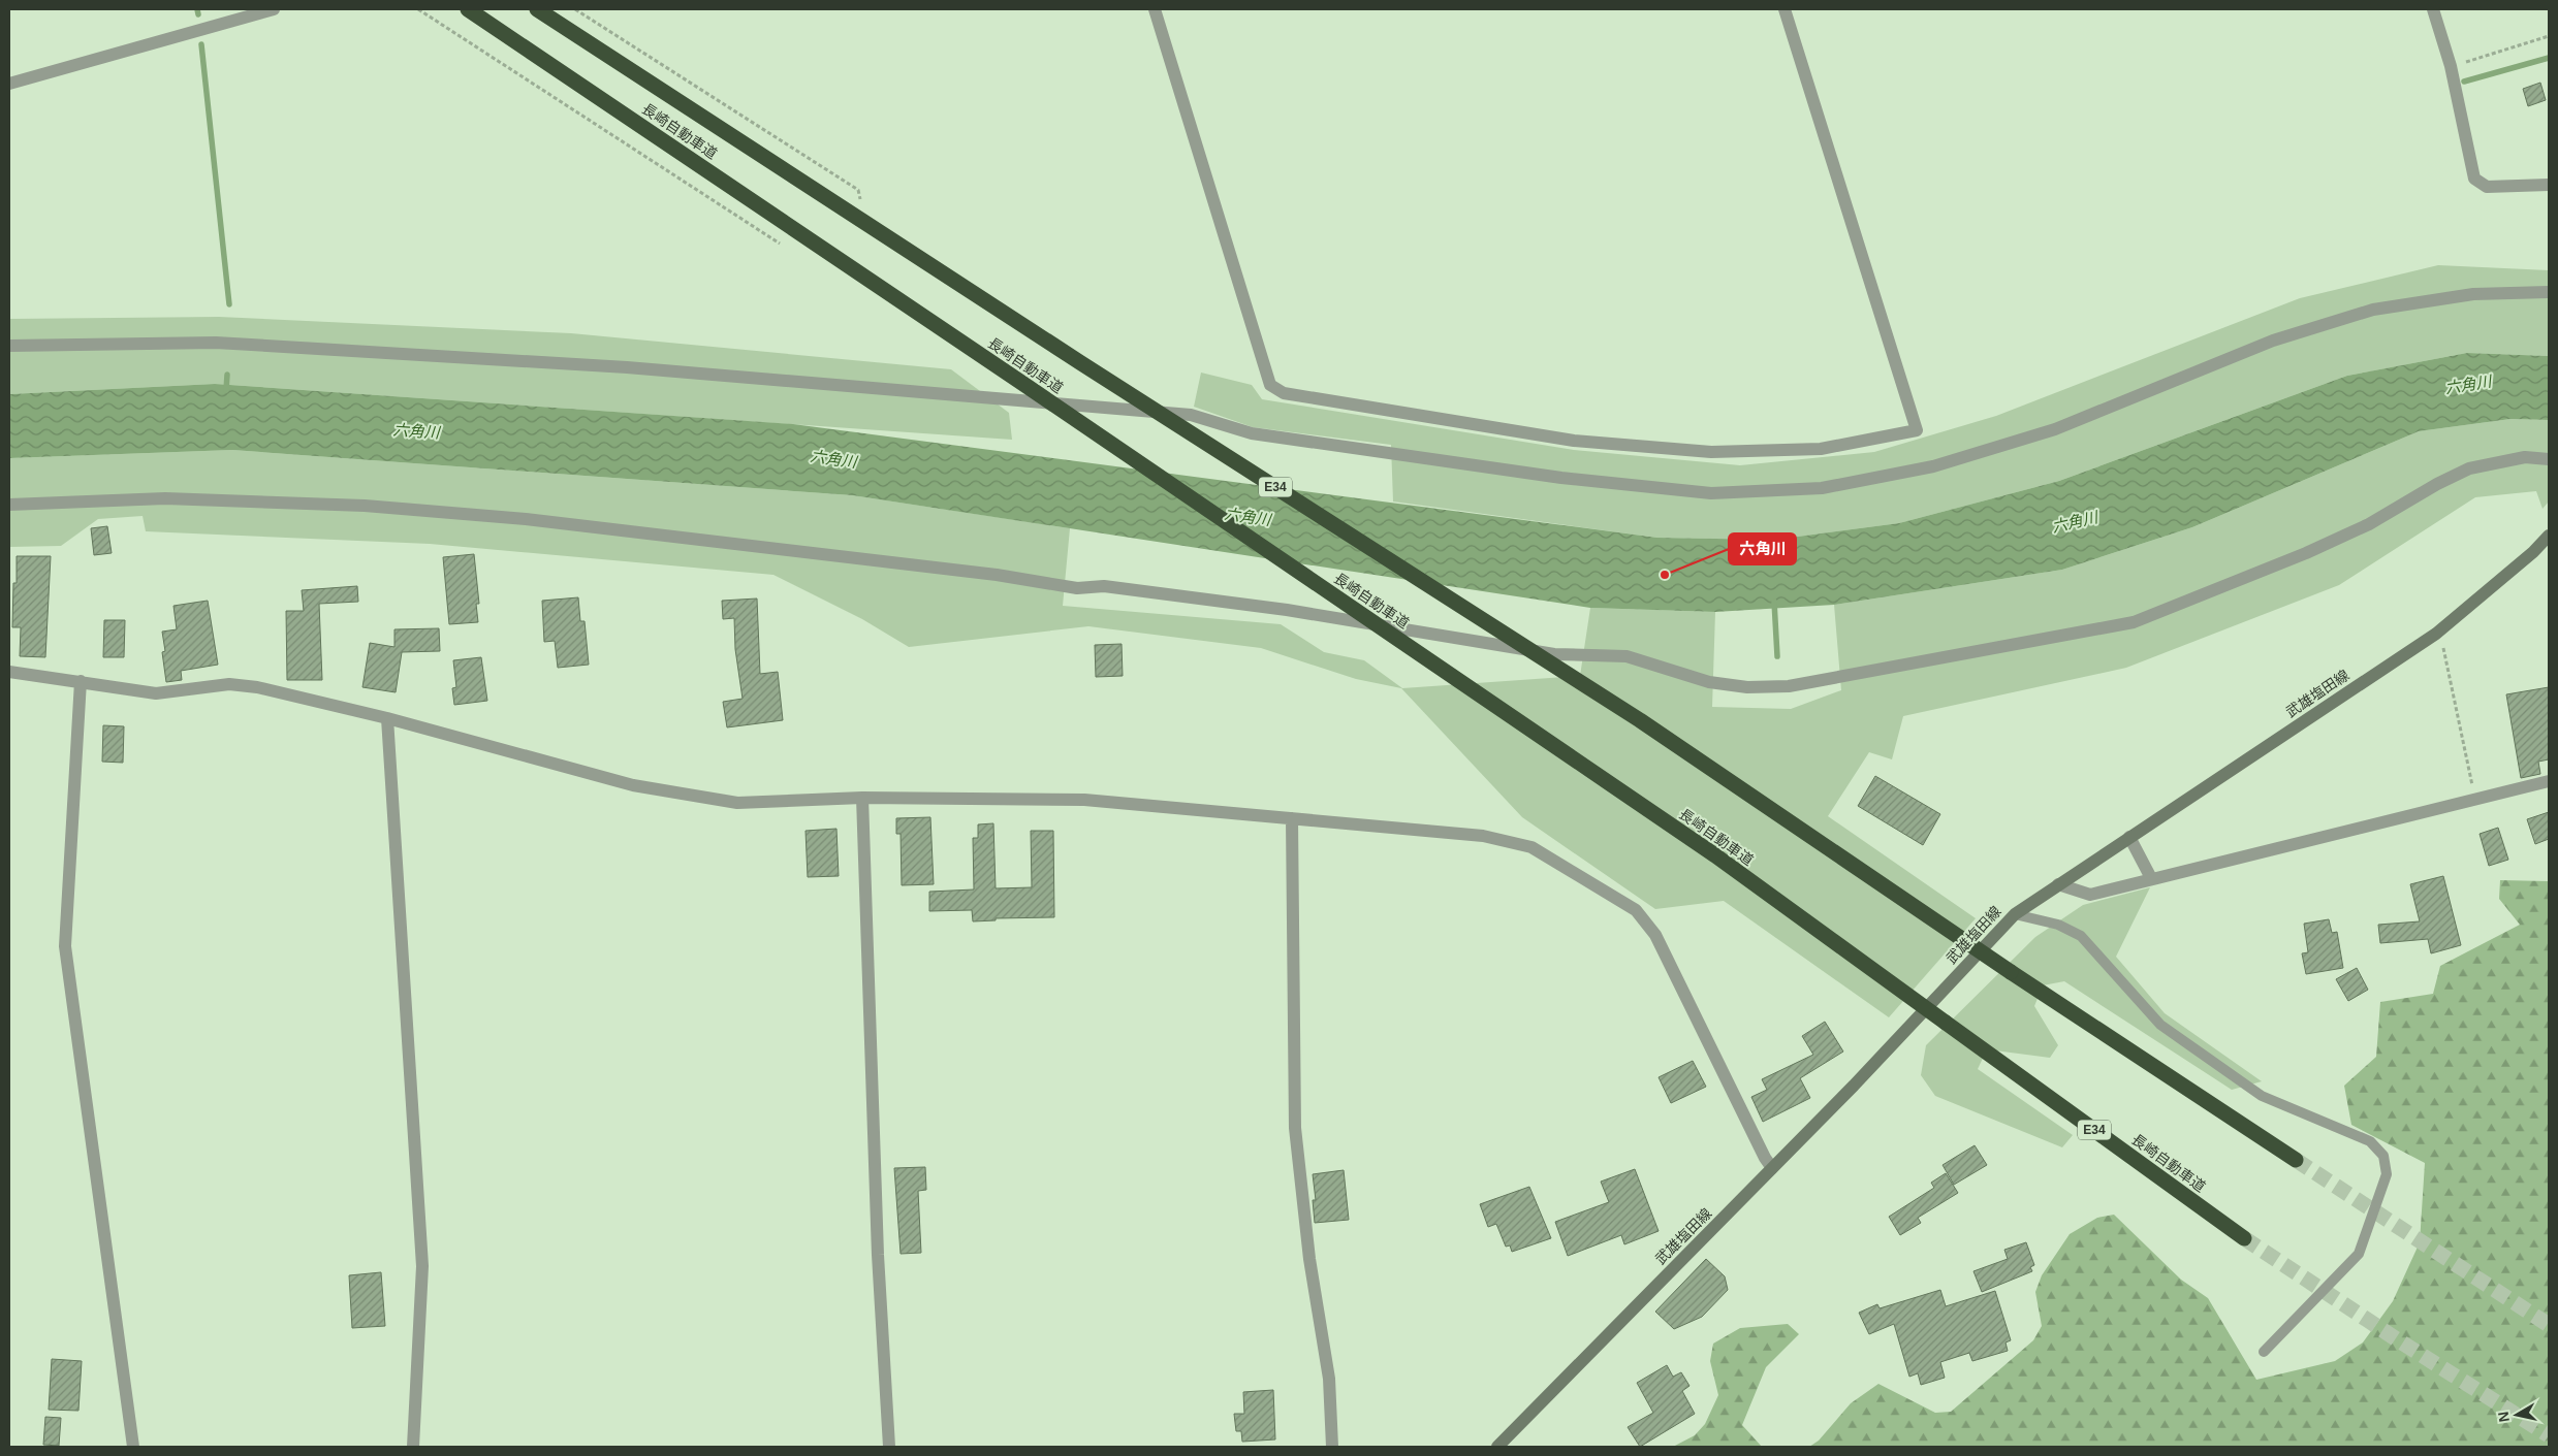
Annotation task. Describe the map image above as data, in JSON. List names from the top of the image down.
{
  "streets": {
    "highway": ["長崎自動車道", "E34"],
    "main road": ["武雄塩田線"]
  },
  "water": ["六角川"],
  "places": ["六角川"],
  "north": "left"
}
